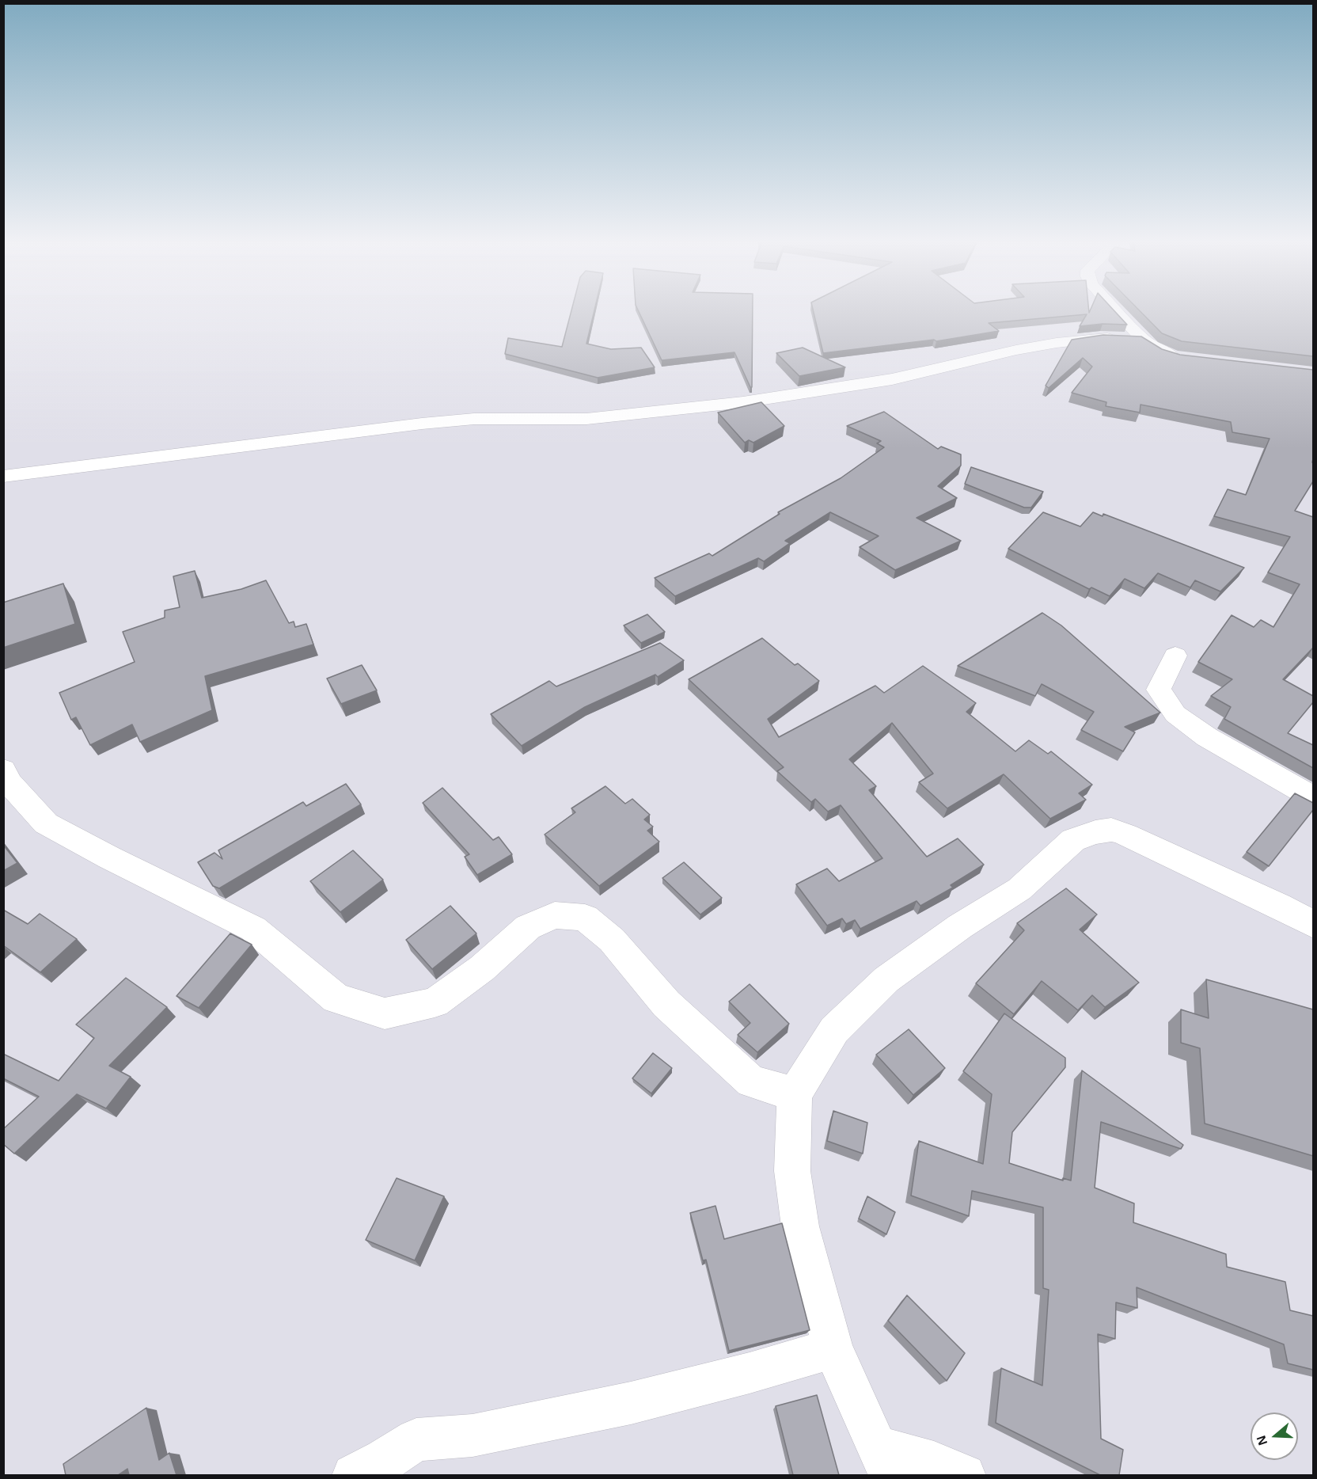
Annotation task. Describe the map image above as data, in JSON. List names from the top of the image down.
{
  "north": "left"
}
